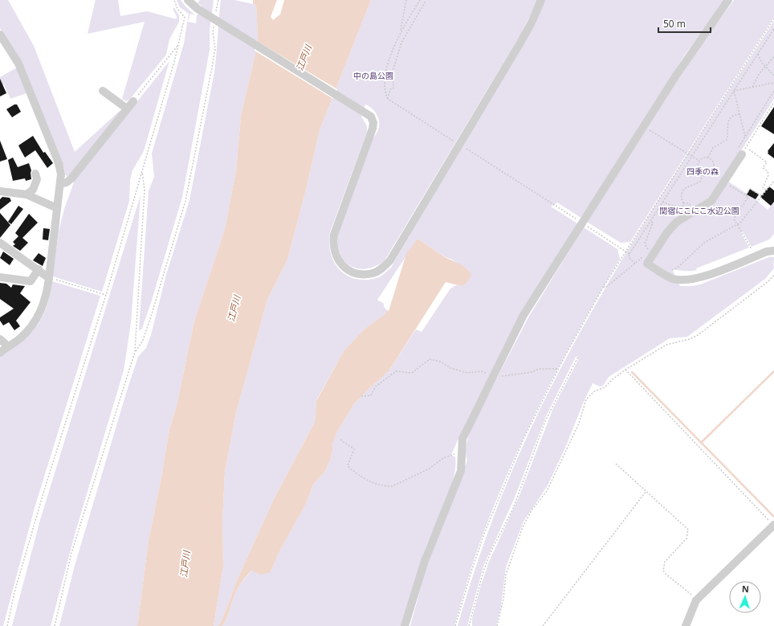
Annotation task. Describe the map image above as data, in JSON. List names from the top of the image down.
{
  "water": ["江戸川"],
  "parks": ["中の島公園", "四季の森", "関宿にこにこ水辺公園"],
  "scale_bar": "50 m",
  "north": "top"
}
